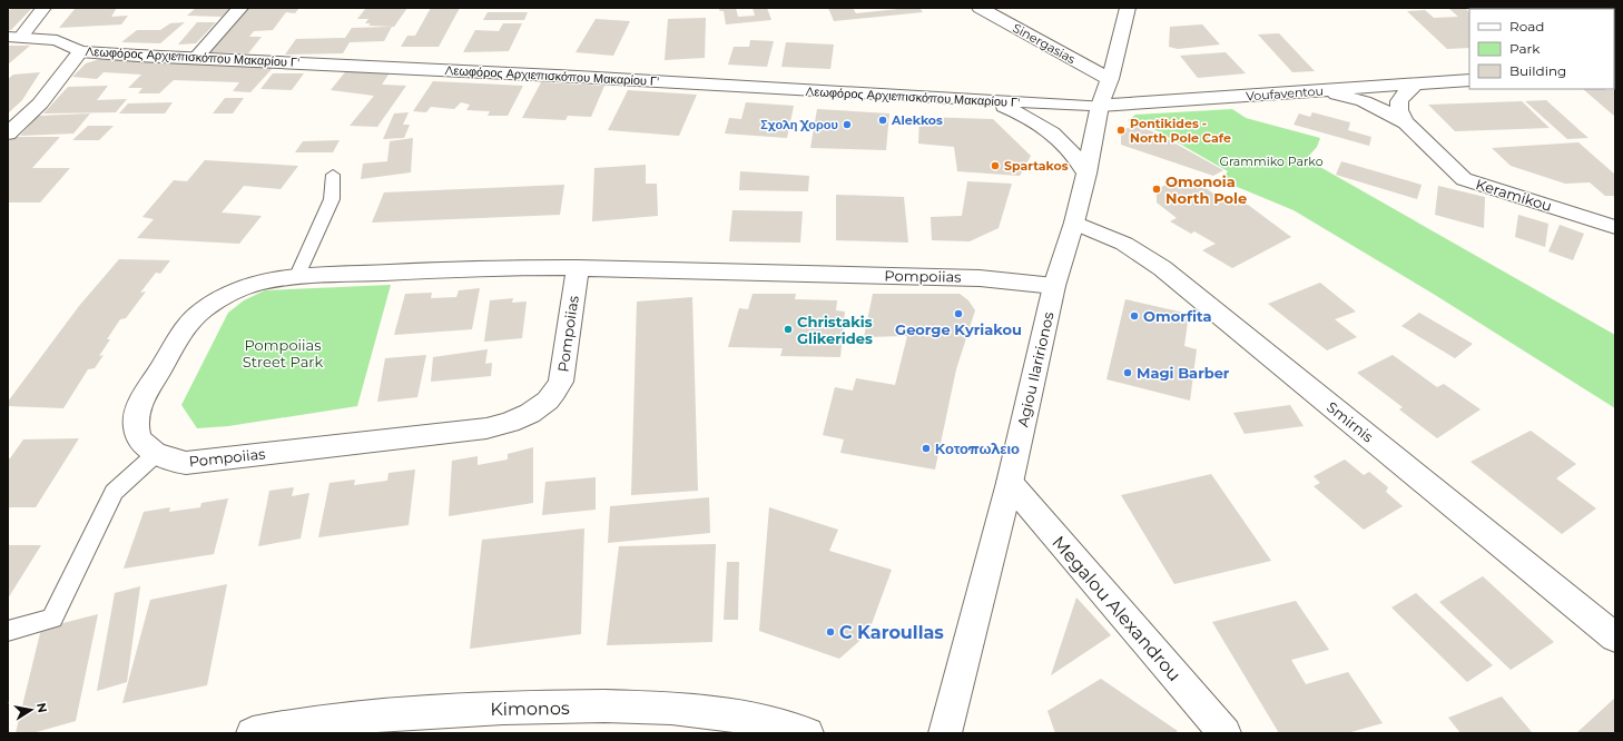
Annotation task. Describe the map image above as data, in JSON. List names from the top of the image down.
{
  "streets": {
    "street": [
      "Sinergasias",
      "Λεωφόρος Αρχιεπισκόπου Μακαρίου Γ'",
      "Voufaventou",
      "Keramikou",
      "Pompoiias",
      "Agiou Ilaririonos",
      "Smirnis",
      "Megalou Alexandrou",
      "Kimonos"
    ]
  },
  "crossings": [
    ["Sinergasias", "Agiou Ilaririonos"],
    ["Λεωφόρος Αρχιεπισκόπου Μακαρίου Γ'", "Voufaventou"],
    ["Λεωφόρος Αρχιεπισκόπου Μακαρίου Γ'", "Agiou Ilaririonos"],
    ["Voufaventou", "Keramikou"],
    ["Voufaventou", "Agiou Ilaririonos"],
    ["Pompoiias", "Agiou Ilaririonos"],
    ["Agiou Ilaririonos", "Smirnis"],
    ["Agiou Ilaririonos", "Megalou Alexandrou"]
  ],
  "parks": ["Grammiko Parko", "Pompoiias Street Park"],
  "places": [
    "Alekkos",
    "Σχολη Χορου",
    "Pontikides - North Pole Cafe",
    "Spartakos",
    "Omonoia North Pole",
    "George Kyriakou",
    "Omorfita",
    "Christakis Glikerides",
    "Magi Barber",
    "Κοτοπωλειο",
    "C Karoullas"
  ],
  "legend": ["Road", "Park", "Building"],
  "north": "right"
}
